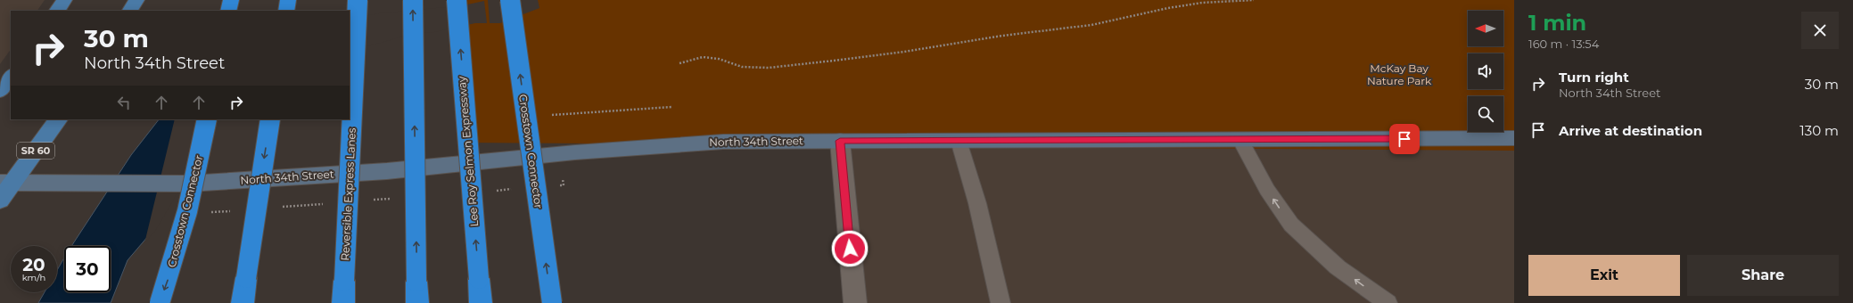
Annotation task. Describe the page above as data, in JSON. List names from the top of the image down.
{
  "streets": {
    "highway": ["Lee Roy Selmon Expressway", "Crosstown Connector", "Reversible Express Lanes"],
    "main road": ["SR 60"],
    "street": ["North 34th Street"]
  },
  "crossings": [
    ["North 34th Street", "SR 60"]
  ],
  "parks": ["McKay Bay Nature Park"],
  "north": "left",
  "page": {
    "heading": ["1 min", "160 m · 13:54"],
    "turn": ["30 m", "North 34th Street"],
    "list": [
      {
        "name": "Turn right",
        "note": "North 34th Street",
        "value": "30 m"
      },
      {
        "name": "Arrive at destination",
        "value": "130 m"
      }
    ],
    "speed": "20 km/h",
    "limit": "30",
    "buttons": ["Exit", "Share"]
  }
}
